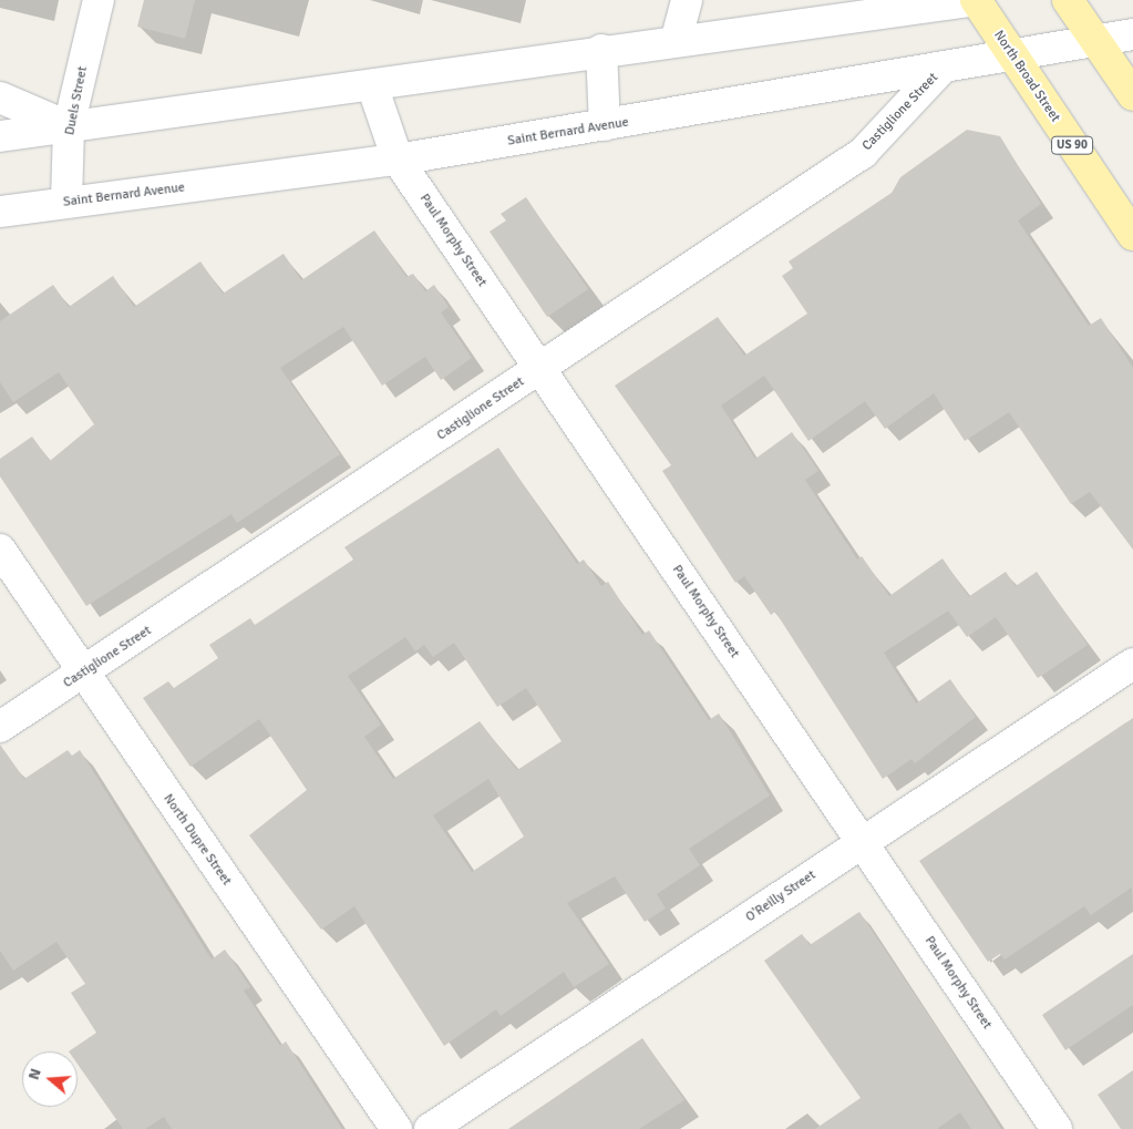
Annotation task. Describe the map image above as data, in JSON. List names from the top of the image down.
{
  "streets": {
    "main road": ["North Broad Street", "US 90"],
    "street": [
      "Duels Street",
      "Castiglione Street",
      "Saint Bernard Avenue",
      "Paul Morphy Street",
      "North Dupre Street",
      "O'Reilly Street"
    ]
  },
  "crossings": [
    ["North Broad Street", "Saint Bernard Avenue"],
    ["Duels Street", "Saint Bernard Avenue"],
    ["Castiglione Street", "Saint Bernard Avenue"],
    ["Castiglione Street", "Paul Morphy Street"],
    ["Castiglione Street", "North Dupre Street"],
    ["Saint Bernard Avenue", "Paul Morphy Street"],
    ["Paul Morphy Street", "O'Reilly Street"]
  ],
  "north": "left"
}
